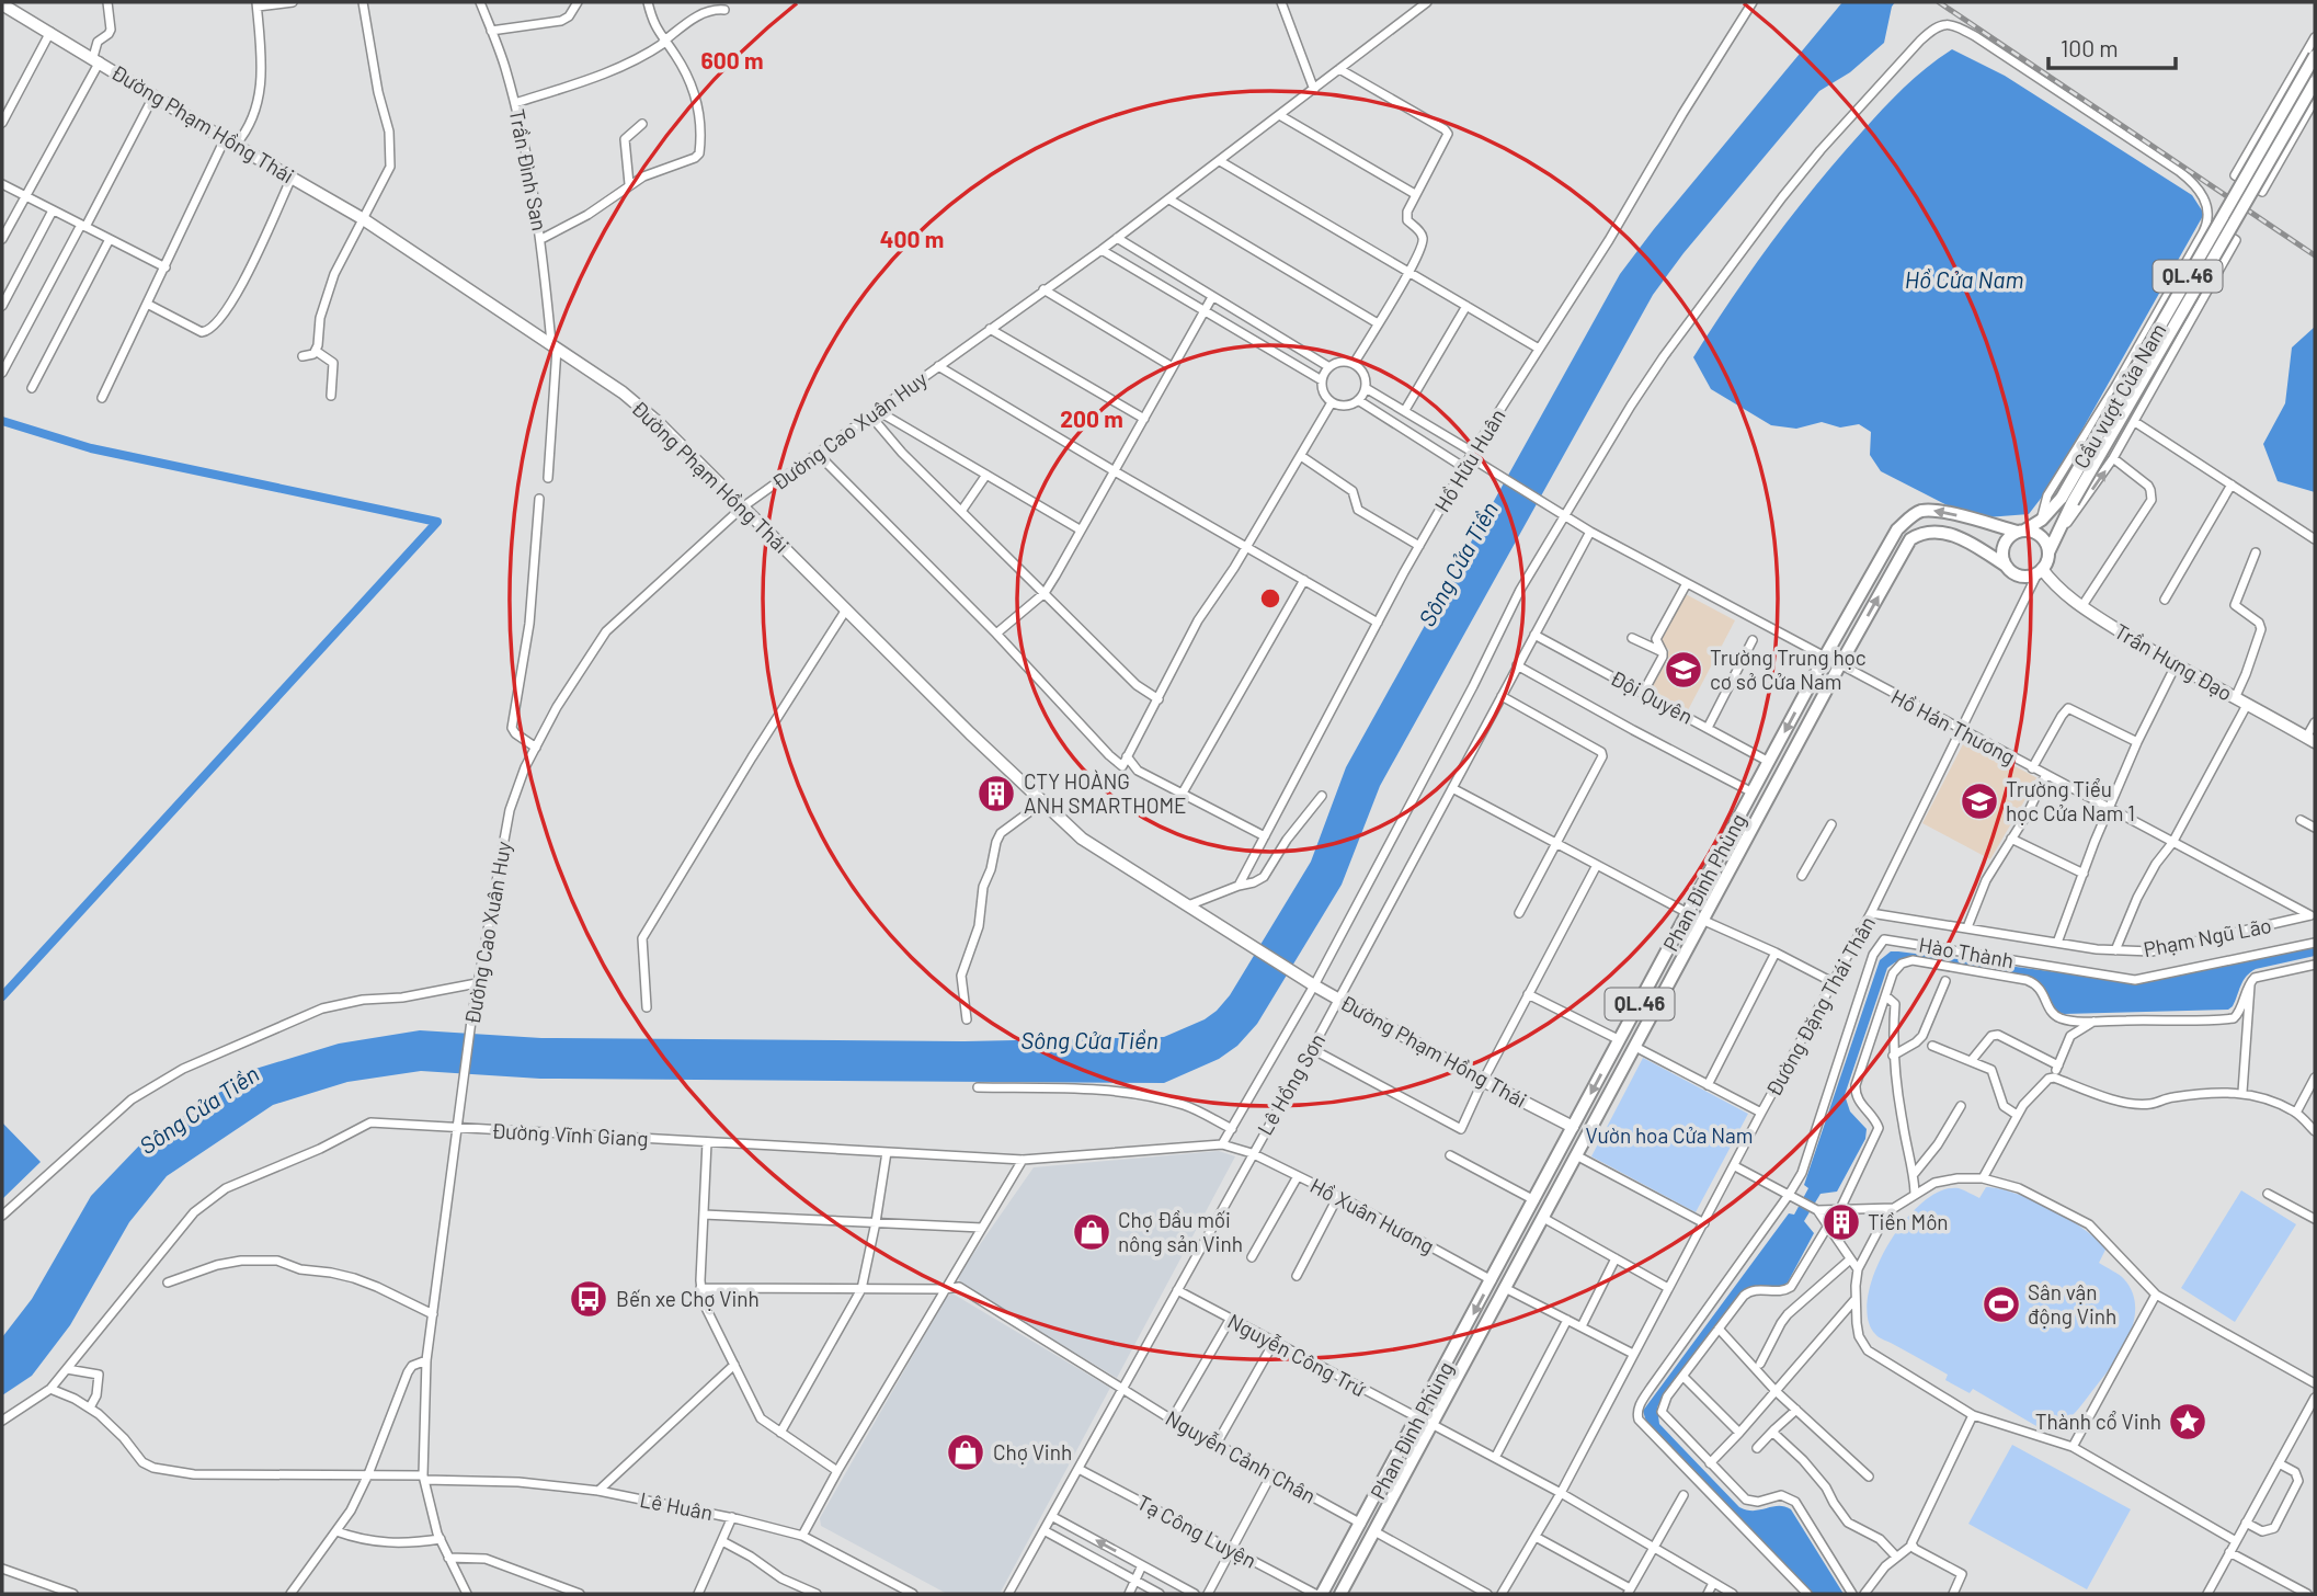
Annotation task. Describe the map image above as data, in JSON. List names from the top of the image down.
{
  "streets": {
    "highway": ["QL.46", "Cầu vượt Cửa Nam", "Phan Đình Phùng"],
    "main road": ["Đường Phạm Hồng Thái", "Trần Hưng Đạo"],
    "street": [
      "Trần Đình San",
      "Đường Cao Xuân Huy",
      "Hồ Hữu Huân",
      "Đội Quyên",
      "Hồ Hán Thương",
      "Phạm Ngũ Lão",
      "Hào Thành",
      "Đường Đặng Thái Thân",
      "Lê Hồng Sơn",
      "Đường Vĩnh Giang",
      "Hồ Xuân Hương",
      "Nguyễn Công Trứ",
      "Nguyễn Cảnh Chân",
      "Lê Huân",
      "Tạ Công Luyện"
    ]
  },
  "crossings": [
    ["Đường Phạm Hồng Thái", "Trần Đình San"],
    ["Đường Phạm Hồng Thái", "Đường Cao Xuân Huy"],
    ["Đường Phạm Hồng Thái", "Phan Đình Phùng"],
    ["Đường Phạm Hồng Thái", "Lê Hồng Sơn"],
    ["QL.46", "Cầu vượt Cửa Nam"],
    ["QL.46", "Trần Hưng Đạo"],
    ["QL.46", "Phan Đình Phùng"],
    ["QL.46", "Đường Đặng Thái Thân"],
    ["Đường Cao Xuân Huy", "Đường Vĩnh Giang"],
    ["Đường Cao Xuân Huy", "Lê Huân"],
    ["Trần Hưng Đạo", "Phan Đình Phùng"],
    ["Trần Hưng Đạo", "Đường Đặng Thái Thân"],
    ["Đội Quyên", "Phan Đình Phùng"],
    ["Đội Quyên", "Lê Hồng Sơn"],
    ["Hồ Hán Thương", "Phan Đình Phùng"],
    ["Hồ Hán Thương", "Phạm Ngũ Lão"],
    ["Hồ Hán Thương", "Đường Đặng Thái Thân"],
    ["Phan Đình Phùng", "Đường Đặng Thái Thân"],
    ["Phan Đình Phùng", "Hồ Xuân Hương"],
    ["Phan Đình Phùng", "Nguyễn Công Trứ"],
    ["Phan Đình Phùng", "Nguyễn Cảnh Chân"],
    ["Phạm Ngũ Lão", "Đường Đặng Thái Thân"],
    ["Lê Hồng Sơn", "Đường Vĩnh Giang"],
    ["Lê Hồng Sơn", "Hồ Xuân Hương"],
    ["Lê Hồng Sơn", "Nguyễn Công Trứ"],
    ["Lê Hồng Sơn", "Nguyễn Cảnh Chân"],
    ["Lê Hồng Sơn", "Tạ Công Luyện"],
    ["Đường Vĩnh Giang", "Hồ Xuân Hương"],
    ["Đường Vĩnh Giang", "Lê Huân"]
  ],
  "water": ["Hồ Cửa Nam", "Sông Cửa Tiền"],
  "parks": ["Vườn hoa Cửa Nam"],
  "places": {
    "school or university": ["Trường Trung học cơ sở Cửa Nam", "Trường Tiểu học Cửa Nam 1"],
    "building": ["CTY HOÀNG ANH SMARTHOME", "Tiền Môn"],
    "shop": ["Chợ Đầu mối nông sản Vinh", "Chợ Vinh"],
    "bus stop": ["Bến xe Chợ Vinh"],
    "sports": ["Sân vận động Vinh"],
    "place": ["Thành cổ Vinh"]
  },
  "scale_bar": "100 m",
  "rings": ["600 m", "400 m", "200 m"]
}
